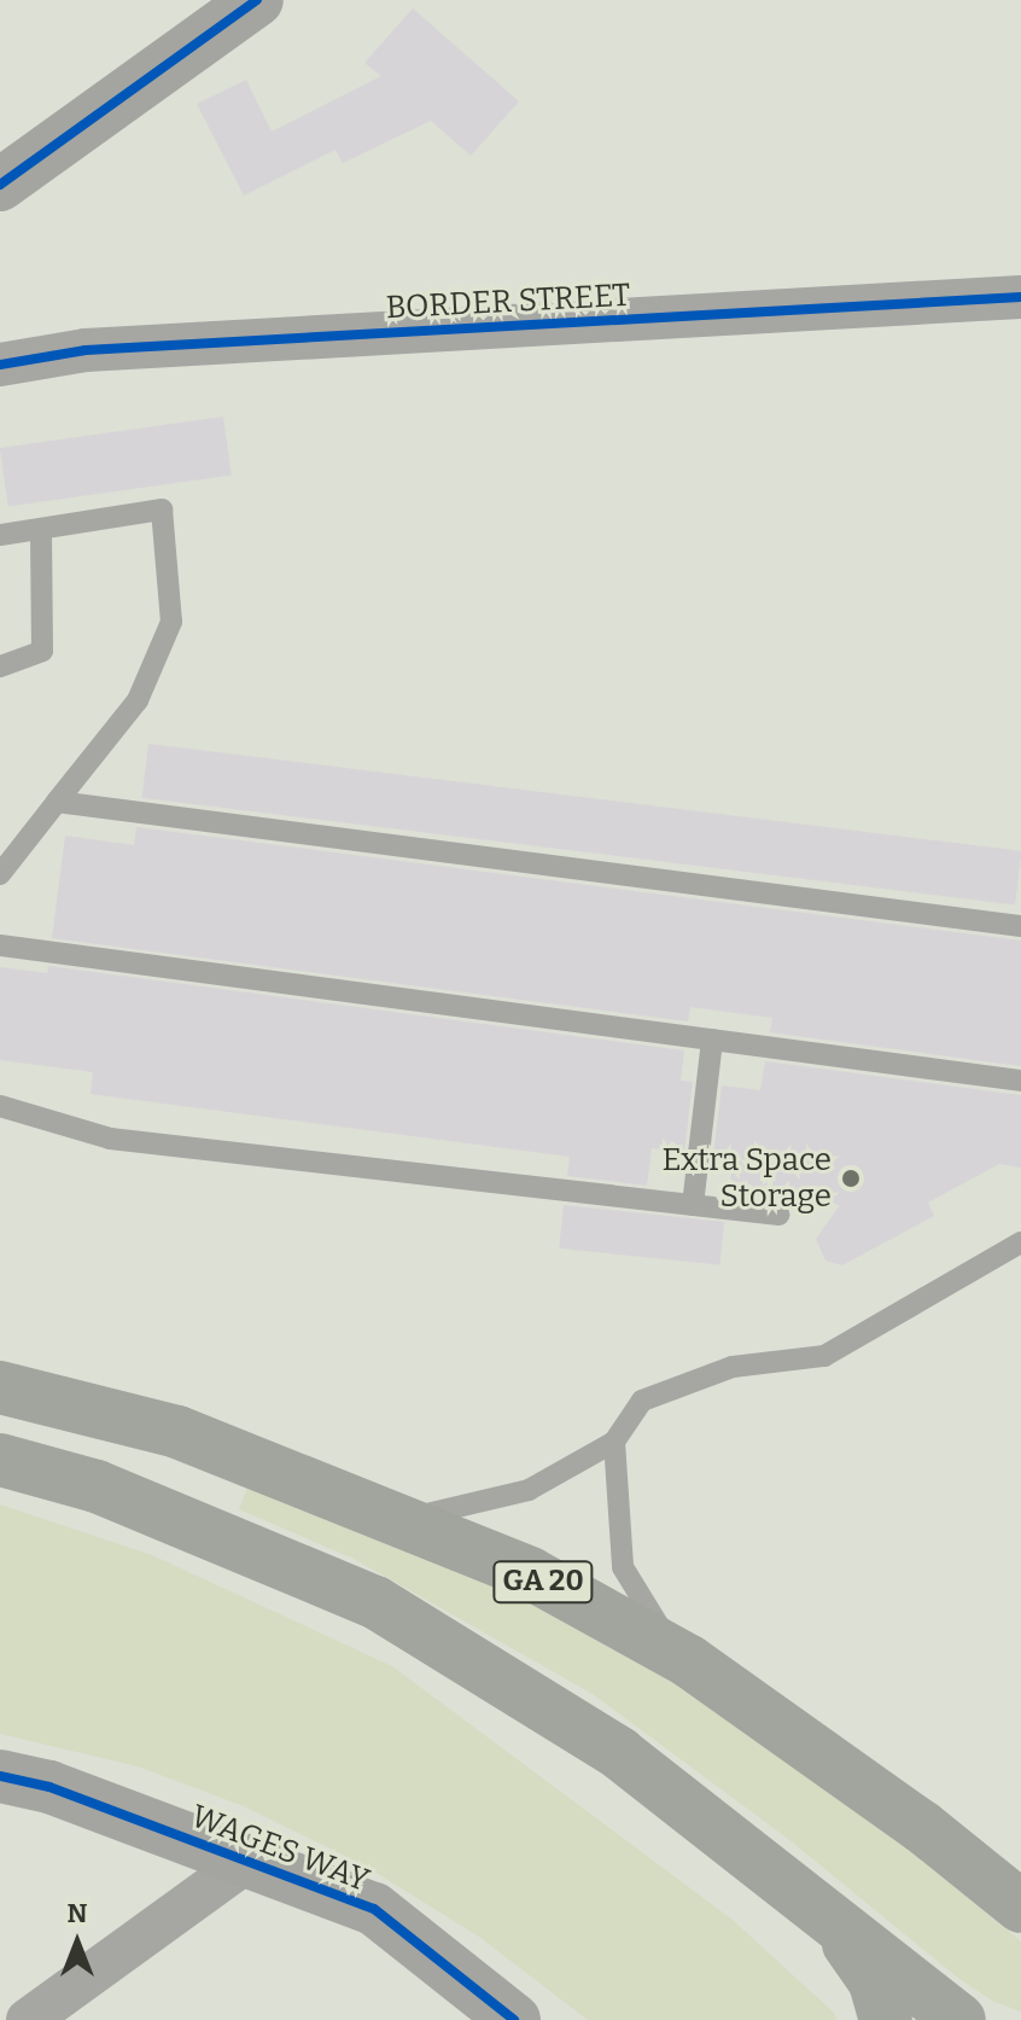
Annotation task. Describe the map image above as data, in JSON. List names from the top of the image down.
{
  "streets": {
    "highway": ["GA 20"],
    "street": ["BORDER STREET", "WAGES WAY"]
  },
  "places": ["Extra Space Storage"],
  "north": "top"
}
